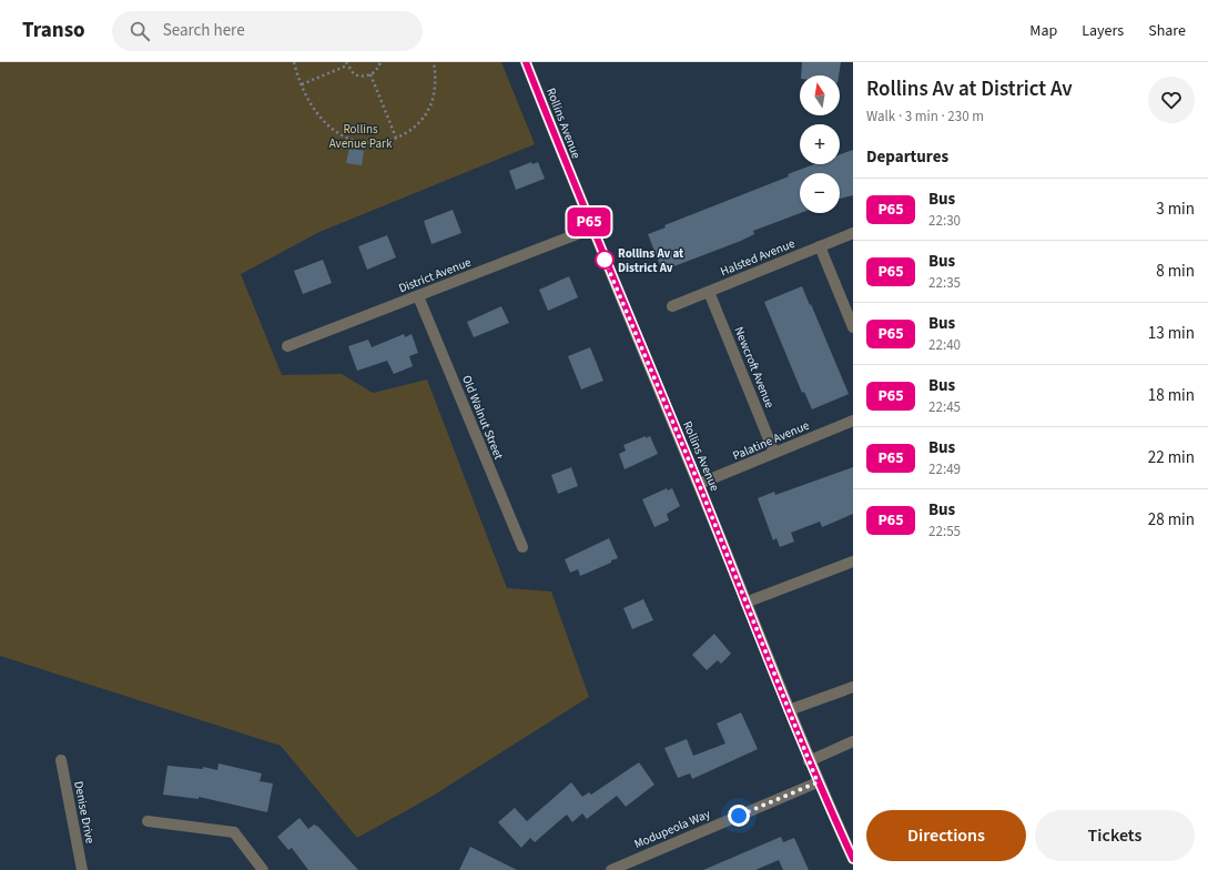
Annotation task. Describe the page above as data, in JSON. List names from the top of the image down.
{
  "streets": {
    "street": [
      "Rollins Avenue",
      "Halsted Avenue",
      "District Avenue",
      "Newcroft Avenue",
      "Old Walnut Street",
      "Palatine Avenue",
      "Denise Drive",
      "Modupeola Way"
    ]
  },
  "crossings": [
    ["Rollins Avenue", "District Avenue"],
    ["Rollins Avenue", "Palatine Avenue"],
    ["Rollins Avenue", "Modupeola Way"],
    ["Halsted Avenue", "Newcroft Avenue"],
    ["District Avenue", "Old Walnut Street"],
    ["Newcroft Avenue", "Palatine Avenue"]
  ],
  "parks": ["Rollins Avenue Park"],
  "places": ["Rollins Av at District Av"],
  "lines": ["bus line P65"],
  "north": "top",
  "page": {
    "header": "Transo",
    "search": "Search here",
    "nav": ["Map", "Layers", "Share"],
    "on_map": "P65",
    "heading": [
      ["Rollins Av at District Av", "Walk · 3 min · 230 m"],
      "Departures"
    ],
    "map_buttons": ["+", "−"],
    "list": [
      {
        "mark": "P65",
        "name": "Bus",
        "note": "22:30",
        "value": "3 min"
      },
      {
        "mark": "P65",
        "name": "Bus",
        "note": "22:35",
        "value": "8 min"
      },
      {
        "mark": "P65",
        "name": "Bus",
        "note": "22:40",
        "value": "13 min"
      },
      {
        "mark": "P65",
        "name": "Bus",
        "note": "22:45",
        "value": "18 min"
      },
      {
        "mark": "P65",
        "name": "Bus",
        "note": "22:49",
        "value": "22 min"
      },
      {
        "mark": "P65",
        "name": "Bus",
        "note": "22:55",
        "value": "28 min"
      }
    ],
    "buttons": ["Directions", "Tickets"]
  }
}
